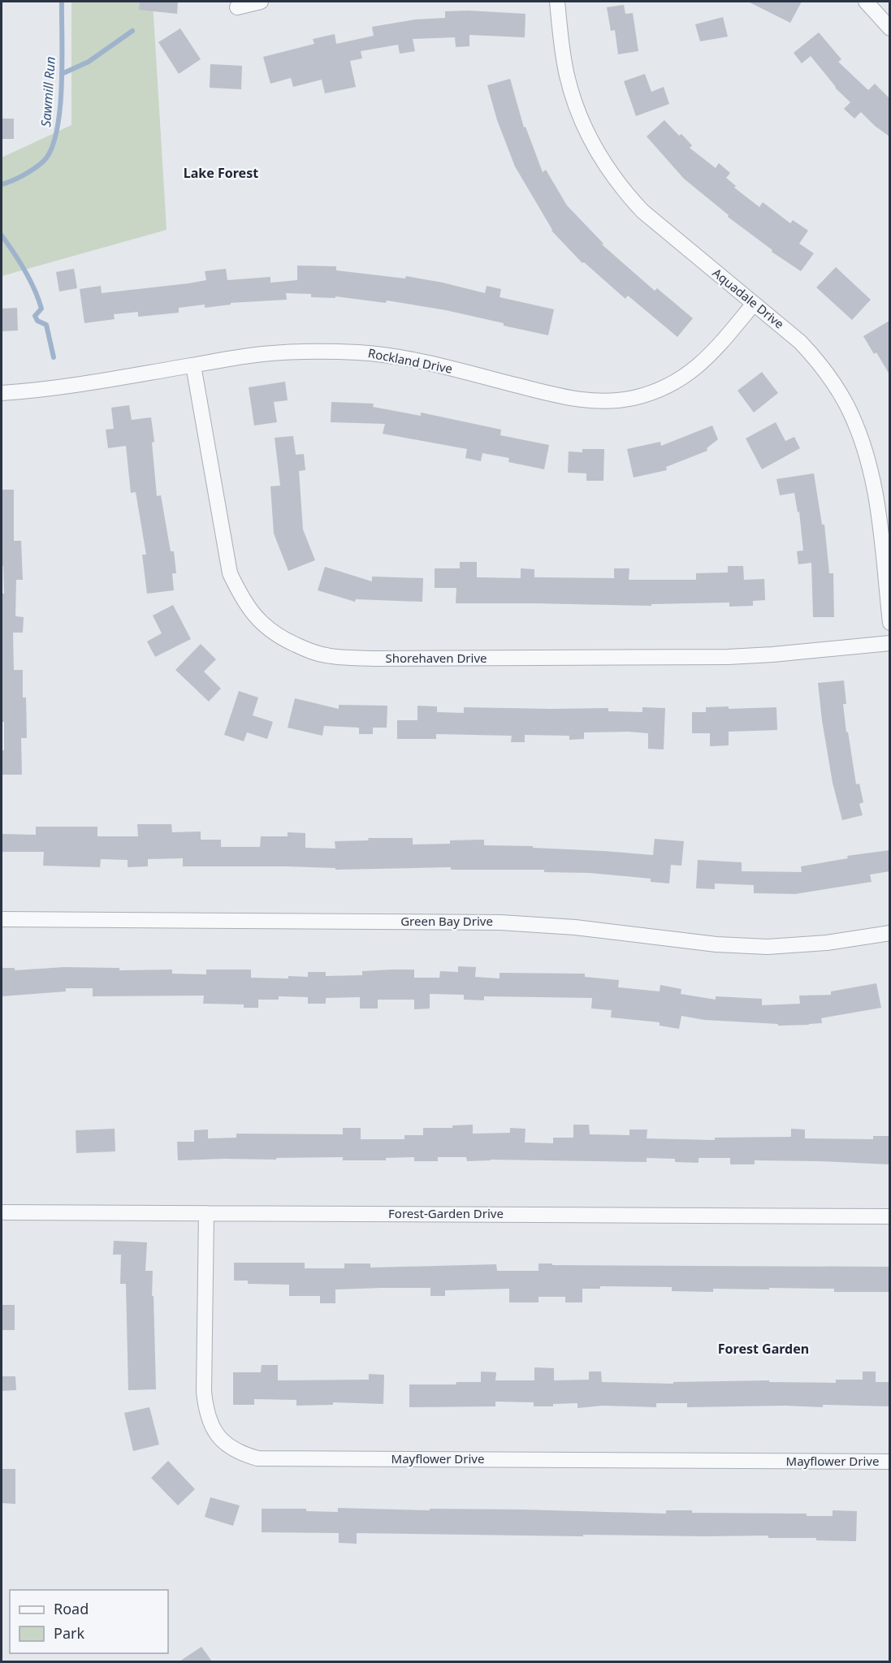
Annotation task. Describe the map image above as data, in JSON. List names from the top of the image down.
{
  "streets": {
    "street": [
      "Aquadale Drive",
      "Rockland Drive",
      "Shorehaven Drive",
      "Green Bay Drive",
      "Forest-Garden Drive",
      "Mayflower Drive"
    ]
  },
  "crossings": [
    ["Aquadale Drive", "Rockland Drive"],
    ["Rockland Drive", "Shorehaven Drive"],
    ["Forest-Garden Drive", "Mayflower Drive"]
  ],
  "districts": ["Lake Forest", "Forest Garden"],
  "water": ["Sawmill Run"],
  "legend": ["Road", "Park"]
}
